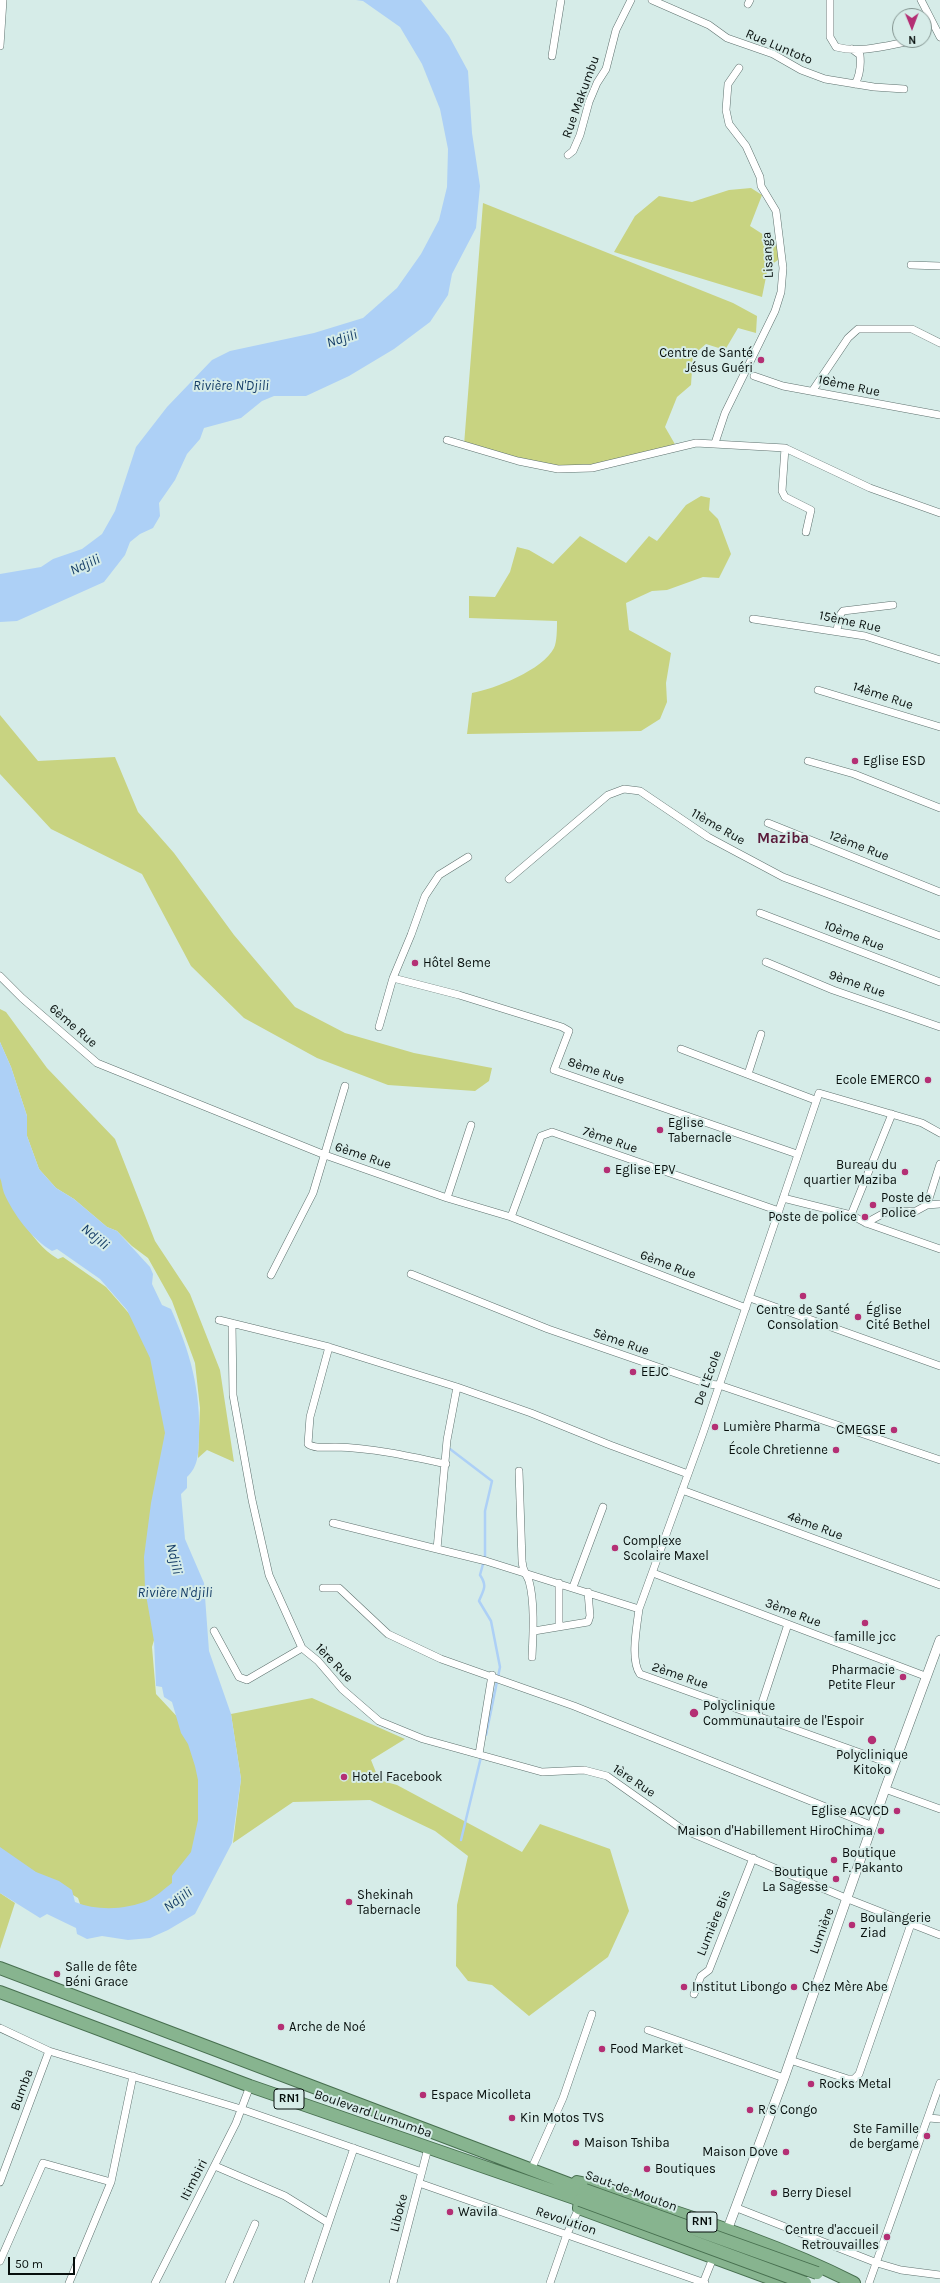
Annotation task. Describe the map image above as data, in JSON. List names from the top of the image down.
{
  "streets": {
    "highway": ["RN1", "Boulevard Lumumba", "Saut-de-Mouton"],
    "street": [
      "Rue Luntoto",
      "Rue Makumbu",
      "Lisanga",
      "16ème Rue",
      "15ème Rue",
      "14ème Rue",
      "11ème Rue",
      "12ème Rue",
      "10ème Rue",
      "9ème Rue",
      "6ème Rue",
      "8ème Rue",
      "7ème Rue",
      "5ème Rue",
      "De L'Ecole",
      "4ème Rue",
      "3ème Rue",
      "1ère Rue",
      "2ème Rue",
      "Lumière Bis",
      "Lumière",
      "Bumba",
      "Itimbiri",
      "Liboke",
      "Revolution"
    ]
  },
  "crossings": [
    ["6ème Rue", "7ème Rue"],
    ["6ème Rue", "De L'Ecole"],
    ["8ème Rue", "De L'Ecole"],
    ["7ème Rue", "De L'Ecole"],
    ["5ème Rue", "De L'Ecole"],
    ["De L'Ecole", "4ème Rue"],
    ["De L'Ecole", "3ème Rue"],
    ["De L'Ecole", "2ème Rue"],
    ["3ème Rue", "Lumière"],
    ["1ère Rue", "Lumière Bis"],
    ["1ère Rue", "Lumière"],
    ["2ème Rue", "Lumière"],
    ["Lumière", "RN1"],
    ["RN1", "Boulevard Lumumba"],
    ["RN1", "Saut-de-Mouton"],
    ["Boulevard Lumumba", "Itimbiri"],
    ["Boulevard Lumumba", "Saut-de-Mouton"],
    ["Boulevard Lumumba", "Liboke"],
    ["Liboke", "Revolution"]
  ],
  "districts": ["Maziba"],
  "water": ["Ndjili", "Rivière N'Djili", "Rivière N'djili"],
  "places": [
    "Centre de Santé Jésus Guéri",
    "Eglise ESD",
    "Hôtel 8eme",
    "Ecole EMERCO",
    "Eglise Tabernacle",
    "Eglise EPV",
    "Bureau du quartier Maziba",
    "Poste de Police",
    "Poste de police",
    "Centre de Santé Consolation",
    "Église Cité Bethel",
    "EEJC",
    "Lumière Pharma",
    "CMEGSE",
    "École Chretienne",
    "Complexe Scolaire Maxel",
    "famille jcc",
    "Pharmacie Petite Fleur",
    "Polyclinique Communautaire de l'Espoir",
    "Polyclinique Kitoko",
    "Hotel Facebook",
    "Eglise ACVCD",
    "Maison d'Habillement HiroChima",
    "Boutique F. Pakanto",
    "Boutique La Sagesse",
    "Shekinah Tabernacle",
    "Boulangerie Ziad",
    "Salle de fête Béni Grace",
    "Institut Libongo",
    "Chez Mère Abe",
    "Arche de Noé",
    "Food Market",
    "Rocks Metal",
    "Espace Micolleta",
    "R S Congo",
    "Kin Motos TVS",
    "Ste Famille de bergame",
    "Maison Tshiba",
    "Maison Dove",
    "Boutiques",
    "Berry Diesel",
    "Wavila",
    "Centre d'accueil Retrouvailles"
  ],
  "scale_bar": "50 m",
  "north": "bottom"
}
